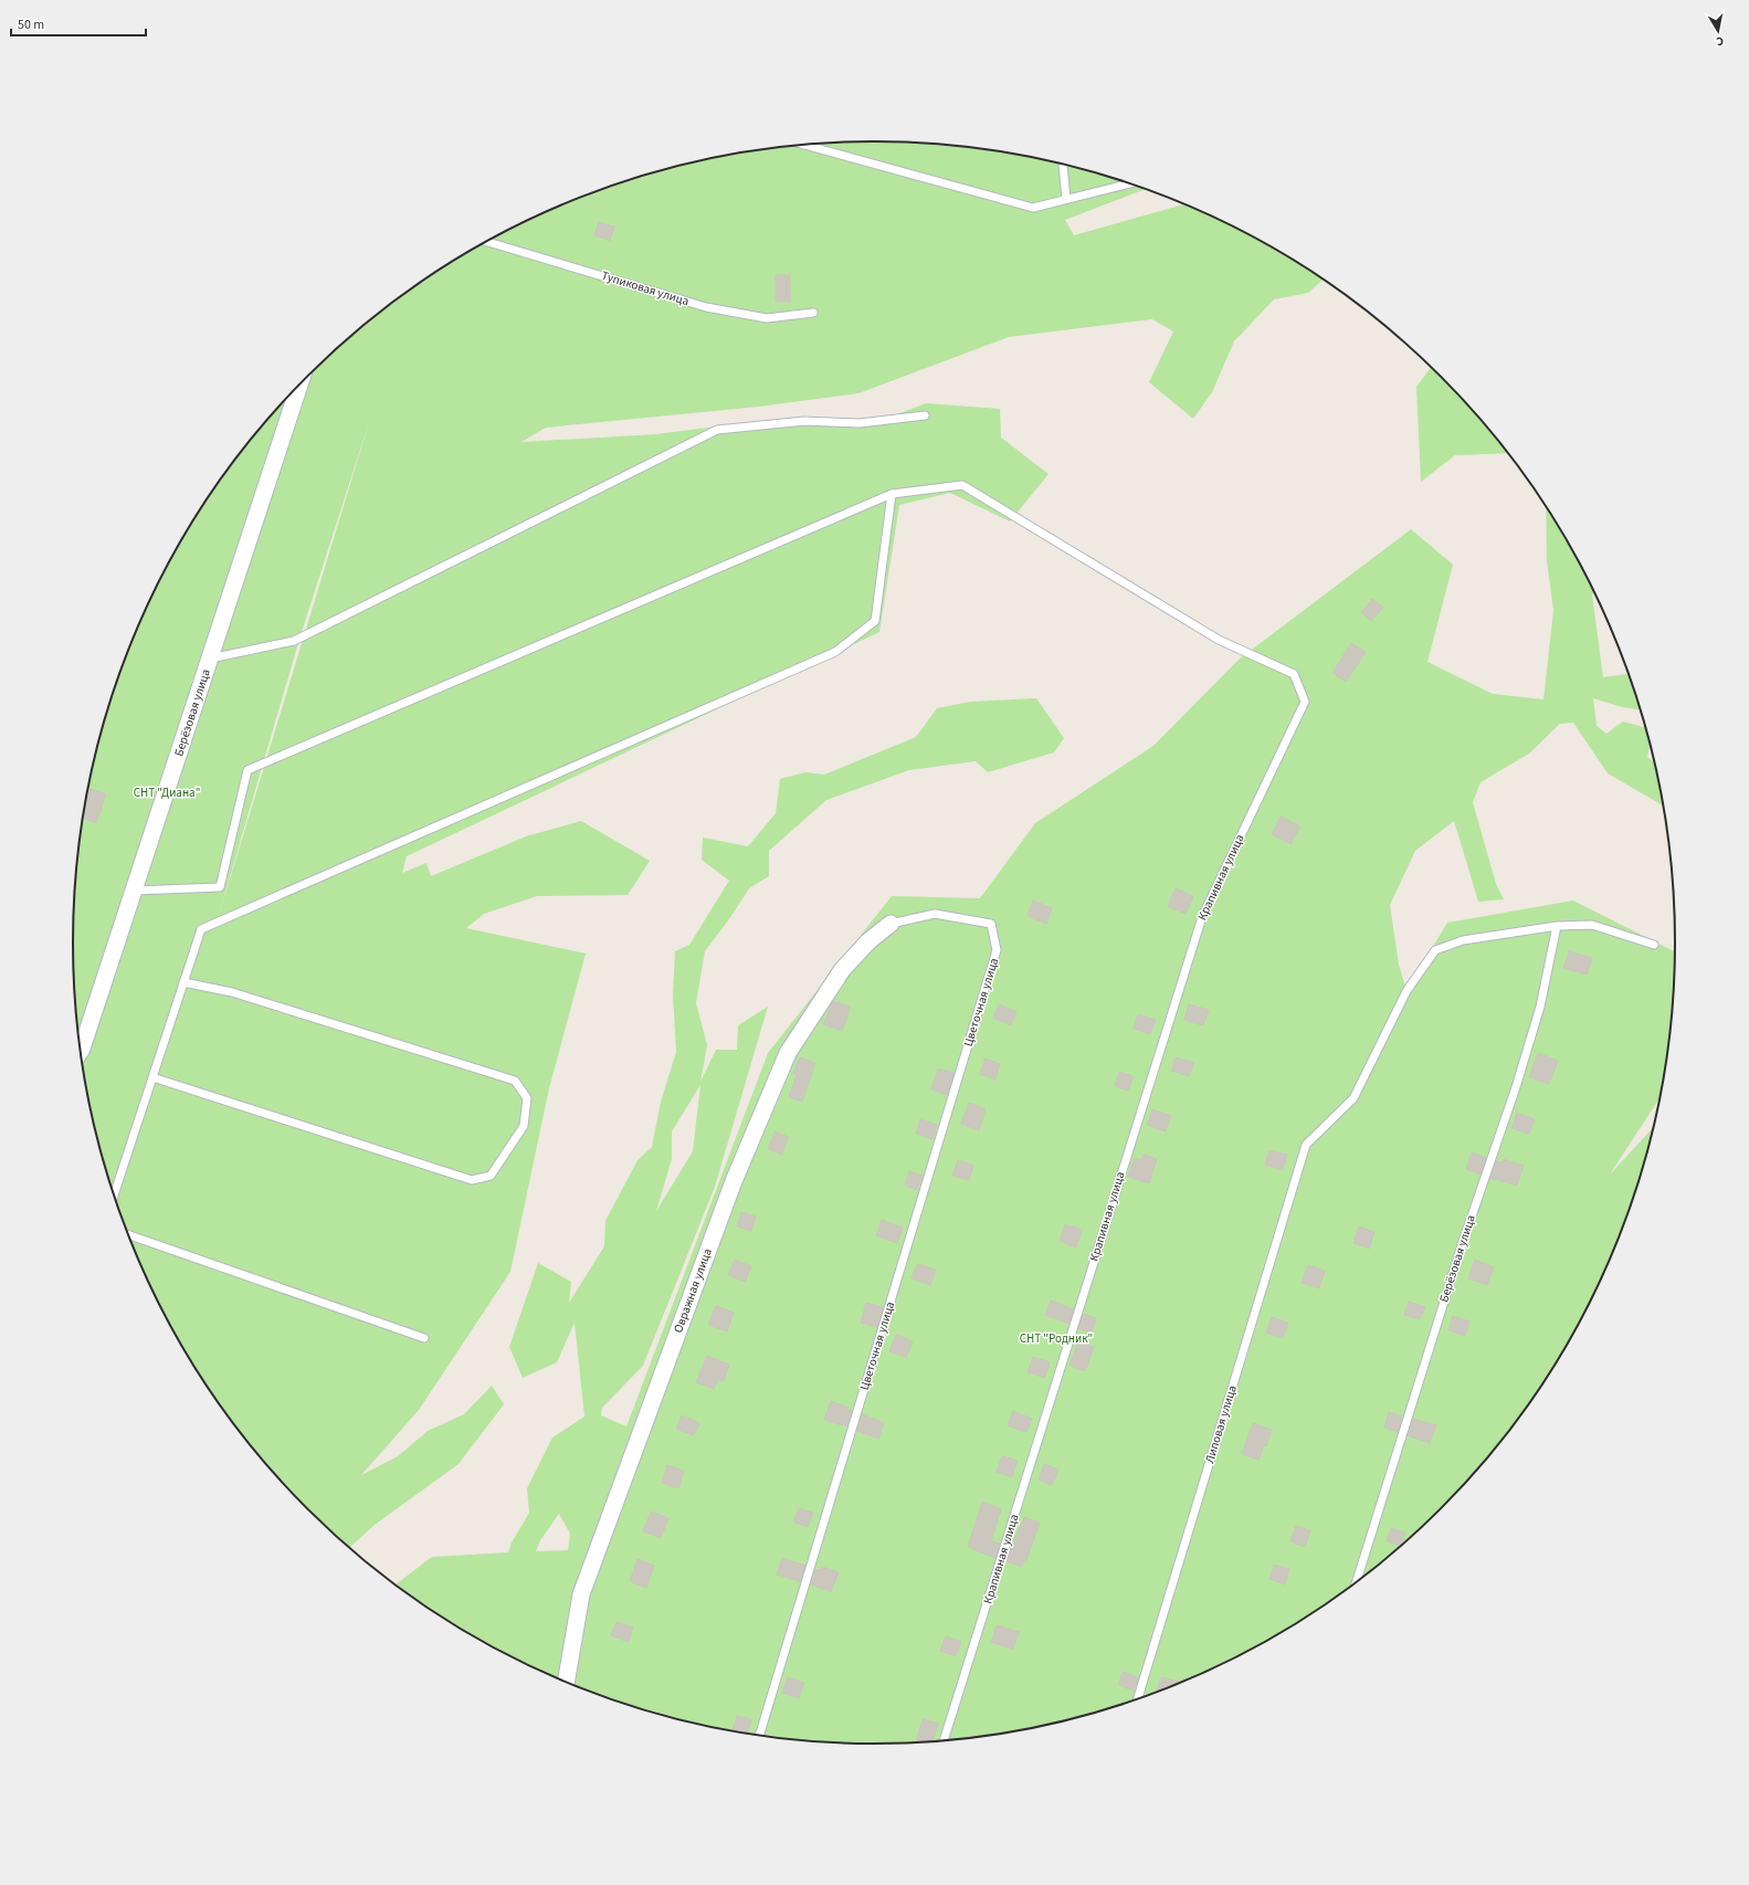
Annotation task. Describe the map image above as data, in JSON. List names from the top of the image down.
{
  "streets": {
    "street": ["Берёзовая улица", "Овражная улица"],
    "lane": [
      "Тупиковая улица",
      "Крапивная улица",
      "Цветочная улица",
      "Липовая улица"
    ]
  },
  "crossings": [
    ["Берёзовая улица", "Липовая улица"],
    ["Цветочная улица", "Овражная улица"]
  ],
  "parks": ["СНТ \"Диана\"", "СНТ \"Родник\""],
  "scale_bar": "50 m",
  "north": "bottom"
}
